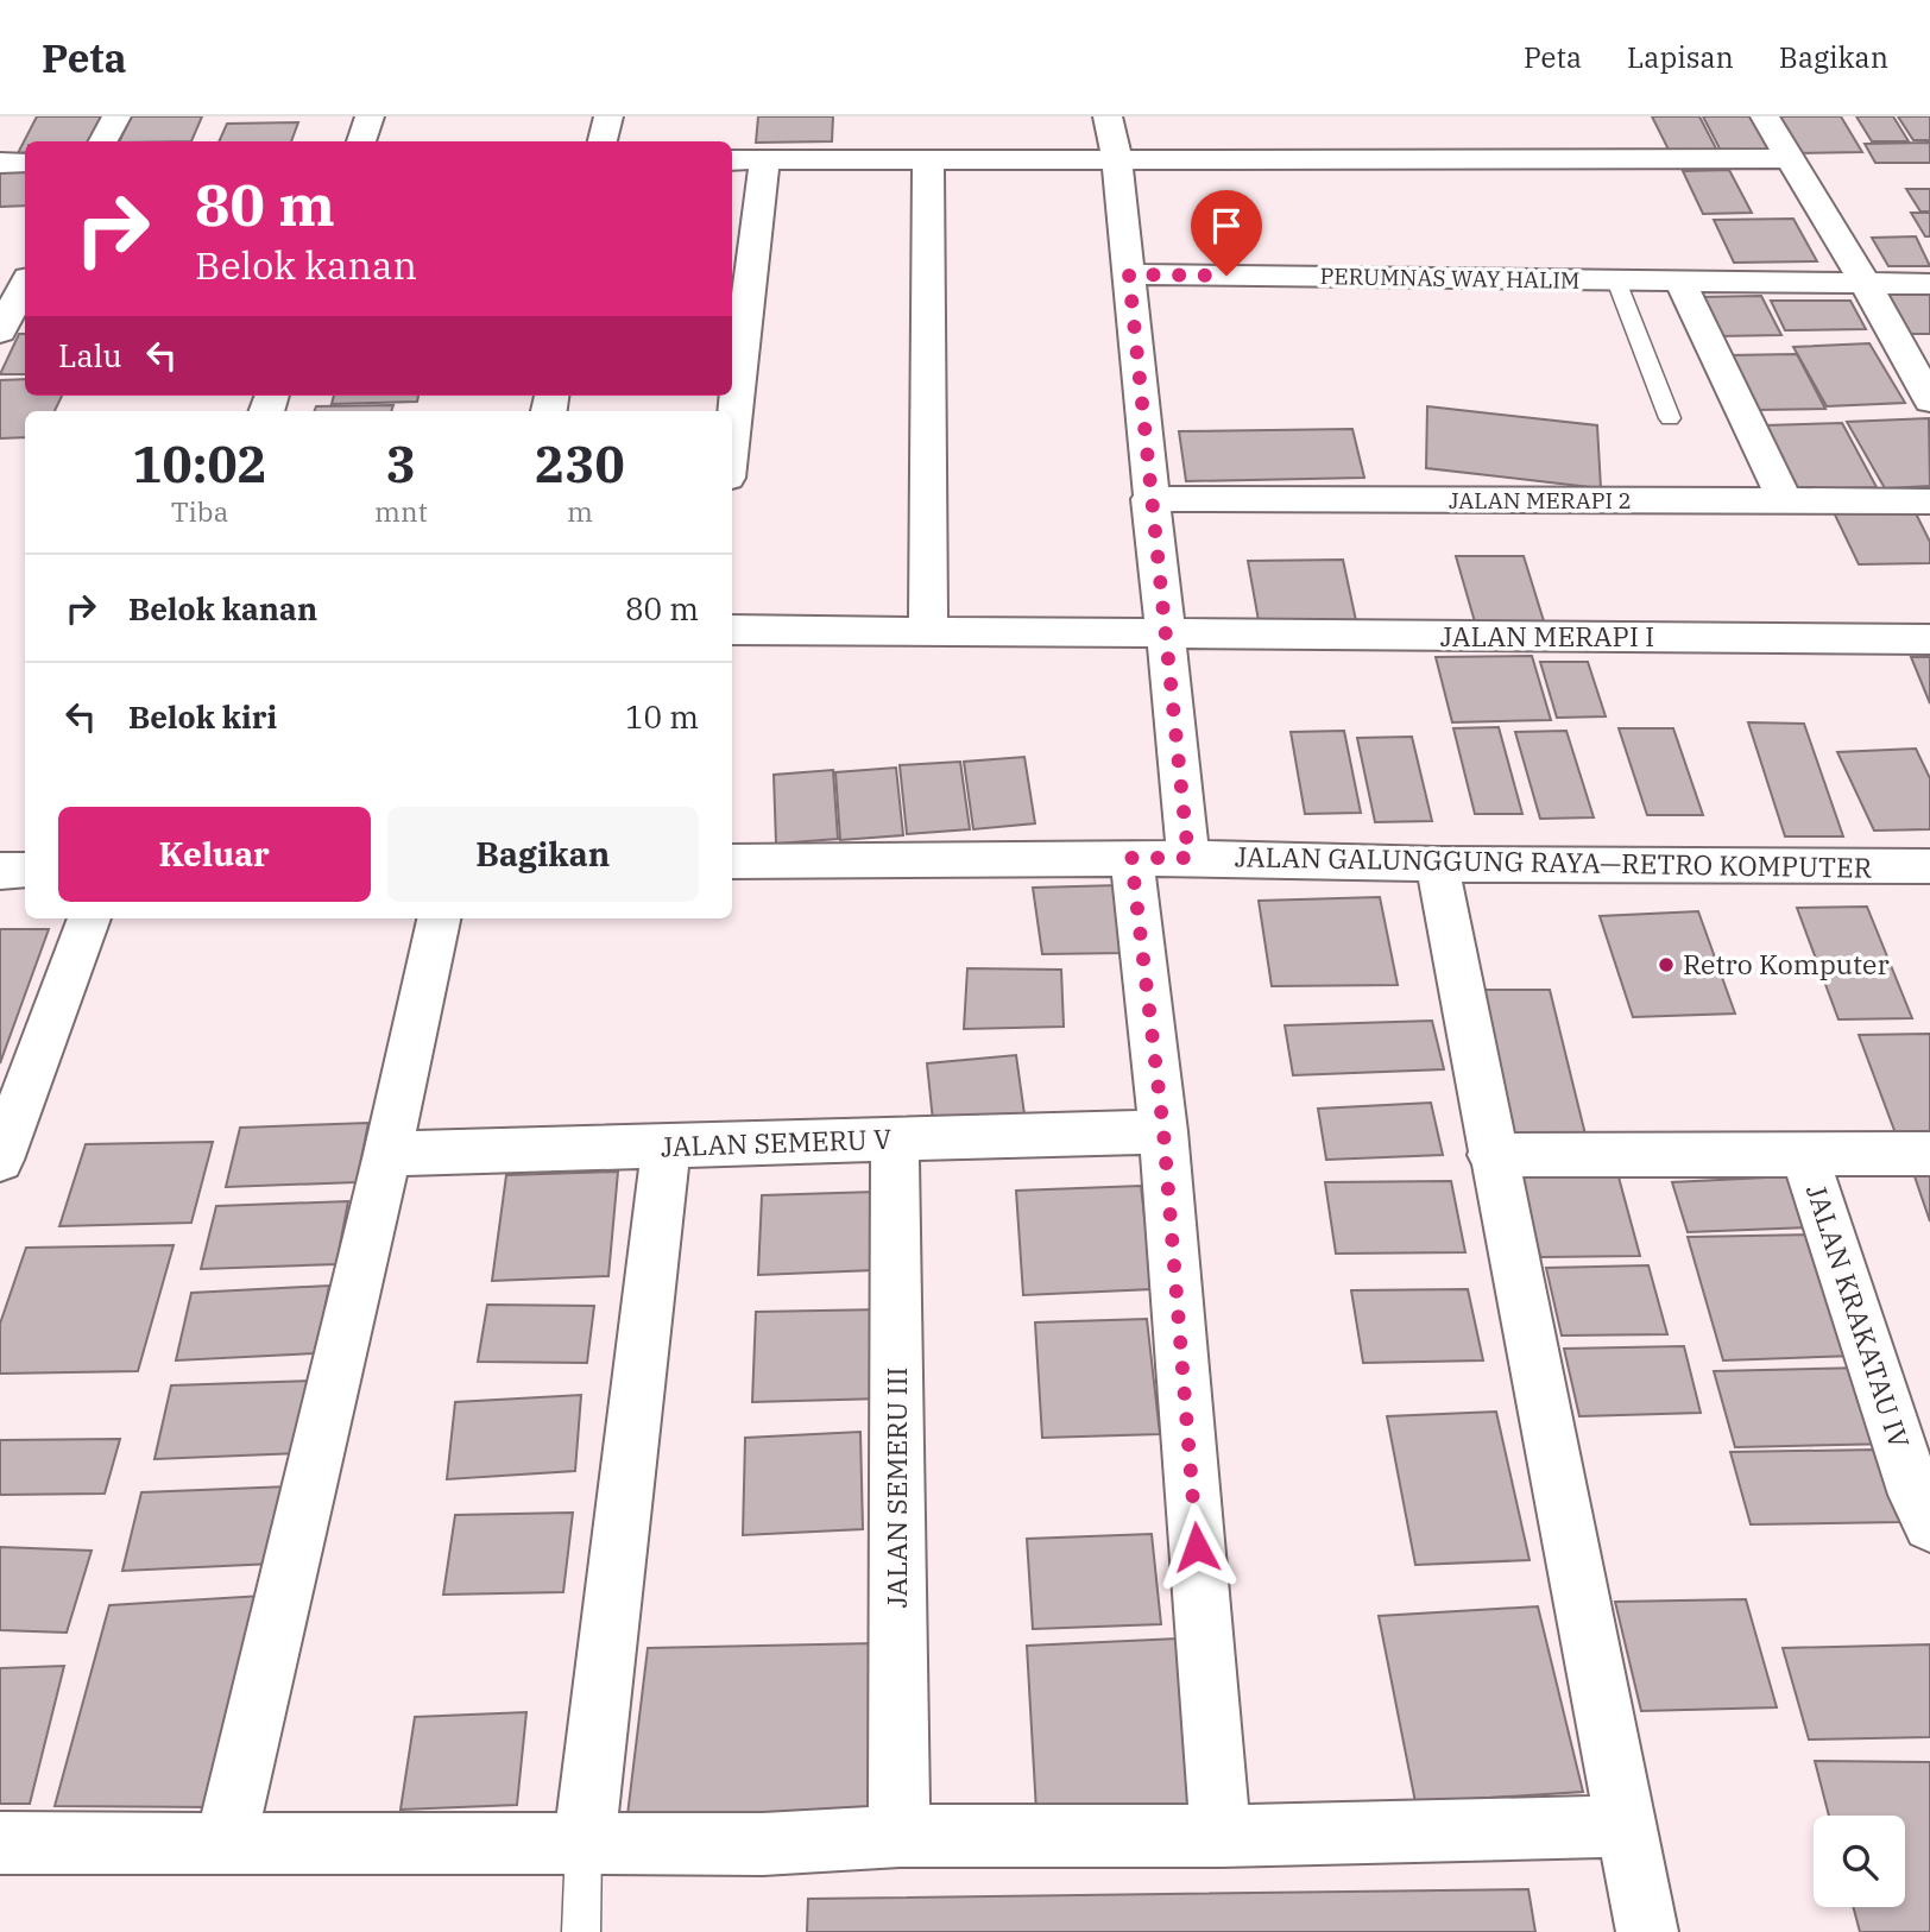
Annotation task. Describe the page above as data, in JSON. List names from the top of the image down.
{
  "streets": {
    "street": [
      "PERUMNAS WAY HALIM",
      "JALAN MERAPI 2",
      "JALAN MERAPI I",
      "JALAN GALUNGGUNG RAYA—RETRO KOMPUTER",
      "JALAN SEMERU V",
      "JALAN KRAKATAU IV",
      "JALAN SEMERU III"
    ]
  },
  "crossings": [
    ["JALAN SEMERU V", "JALAN SEMERU III"]
  ],
  "places": ["Retro Komputer"],
  "page": {
    "header": "Peta",
    "nav": ["Peta", "Lapisan", "Bagikan"],
    "turn": ["80 m", "Belok kanan"],
    "then": "Lalu",
    "eta": [
      "10:02",
      "Tiba",
      "3",
      "mnt",
      "230",
      "m"
    ],
    "list": [
      {
        "name": "Belok kanan",
        "value": "80 m"
      },
      {
        "name": "Belok kiri",
        "value": "10 m"
      }
    ],
    "buttons": ["Keluar", "Bagikan"]
  }
}
